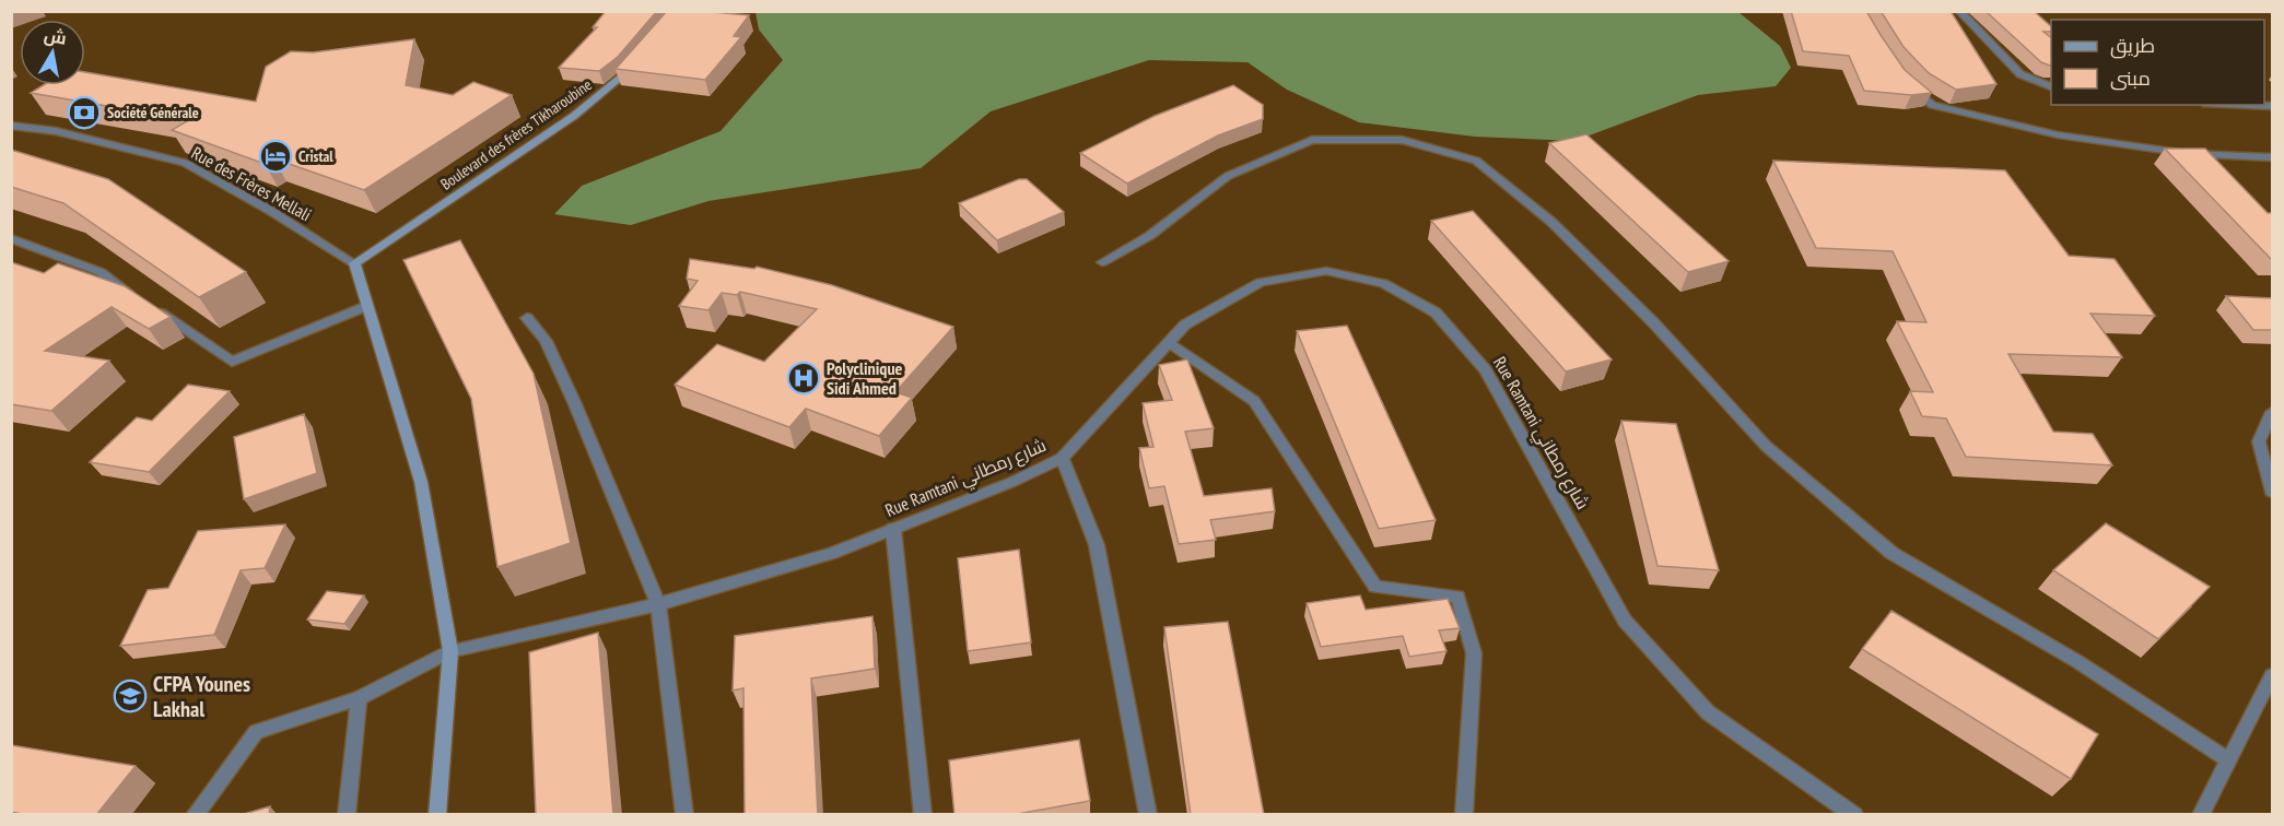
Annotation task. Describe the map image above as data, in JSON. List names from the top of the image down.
{
  "streets": {
    "street": ["Boulevard des frères Tikharoubine", "Rue des Frères Mellali", "Rue Ramtani شارع رمطاني"]
  },
  "crossings": [
    ["Boulevard des frères Tikharoubine", "Rue des Frères Mellali"]
  ],
  "places": {
    "bank": ["Société Générale"],
    "hotel": ["Cristal"],
    "hospital": ["Polyclinique Sidi Ahmed"],
    "school or university": ["CFPA Younes Lakhal"]
  },
  "legend": ["طريق", "مبنى"],
  "north": "top"
}
